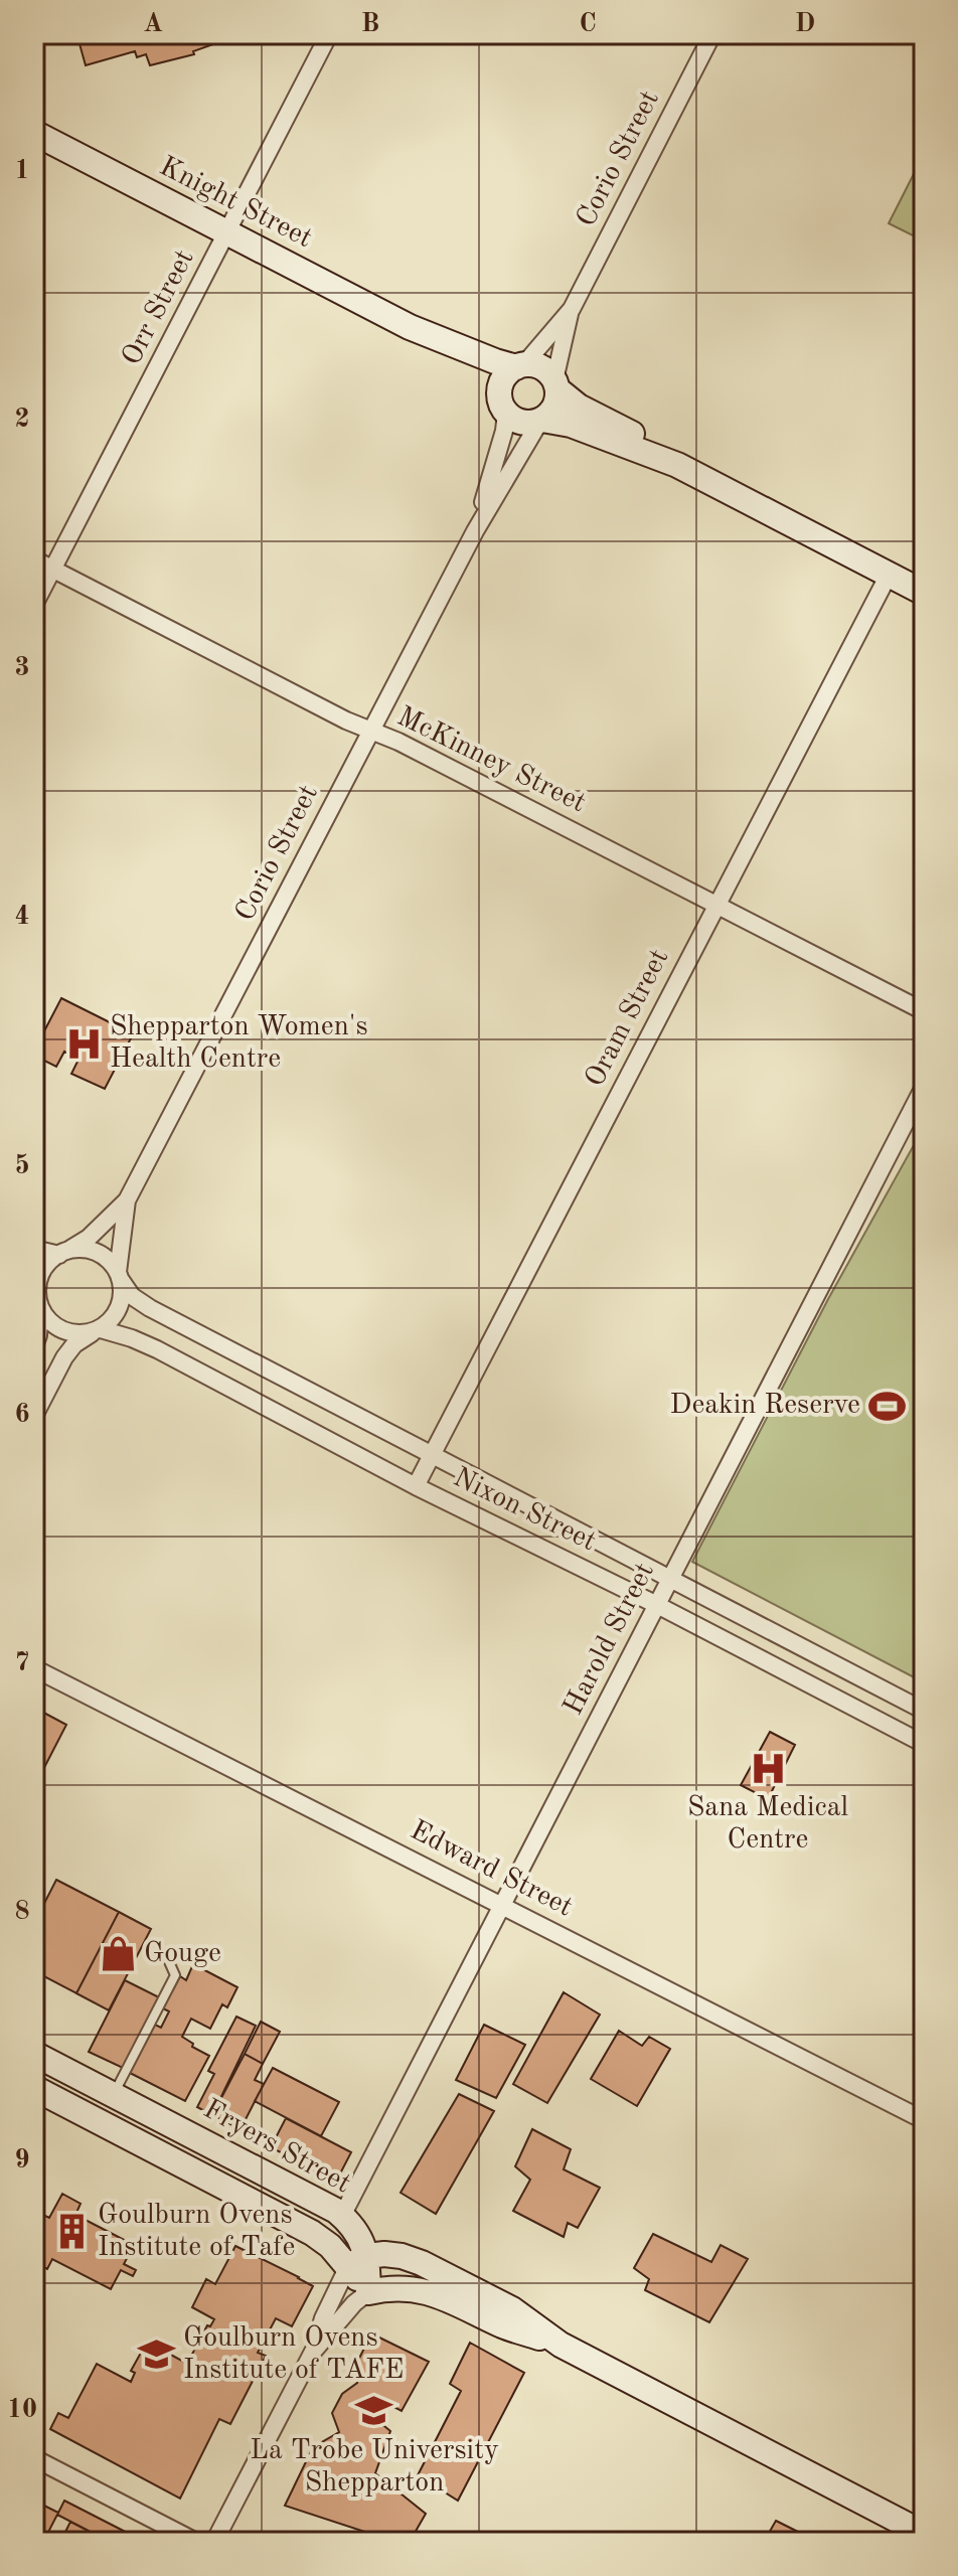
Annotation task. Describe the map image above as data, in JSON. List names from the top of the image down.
{
  "streets": {
    "street": [
      "Corio Street",
      "Knight Street",
      "Orr Street",
      "McKinney Street",
      "Oram Street",
      "Nixon Street",
      "Harold Street",
      "Edward Street",
      "Fryers Street"
    ]
  },
  "crossings": [
    ["Corio Street", "Knight Street"],
    ["Corio Street", "McKinney Street"],
    ["Corio Street", "Nixon Street"],
    ["Knight Street", "Orr Street"],
    ["Orr Street", "McKinney Street"],
    ["McKinney Street", "Oram Street"],
    ["Oram Street", "Nixon Street"],
    ["Nixon Street", "Harold Street"],
    ["Harold Street", "Edward Street"],
    ["Harold Street", "Fryers Street"]
  ],
  "places": {
    "hospital": ["Shepparton Women's Health Centre", "Sana Medical Centre"],
    "sports": ["Deakin Reserve"],
    "shop": ["Gouge"],
    "building": ["Goulburn Ovens Institute of Tafe"],
    "school or university": ["Goulburn Ovens Institute of TAFE", "La Trobe University Shepparton"]
  },
  "grid": {
    "columns": [
      "A",
      "B",
      "C",
      "D"
    ],
    "rows": [
      "1",
      "2",
      "3",
      "4",
      "5",
      "6",
      "7",
      "8",
      "9",
      "10"
    ]
  }
}
